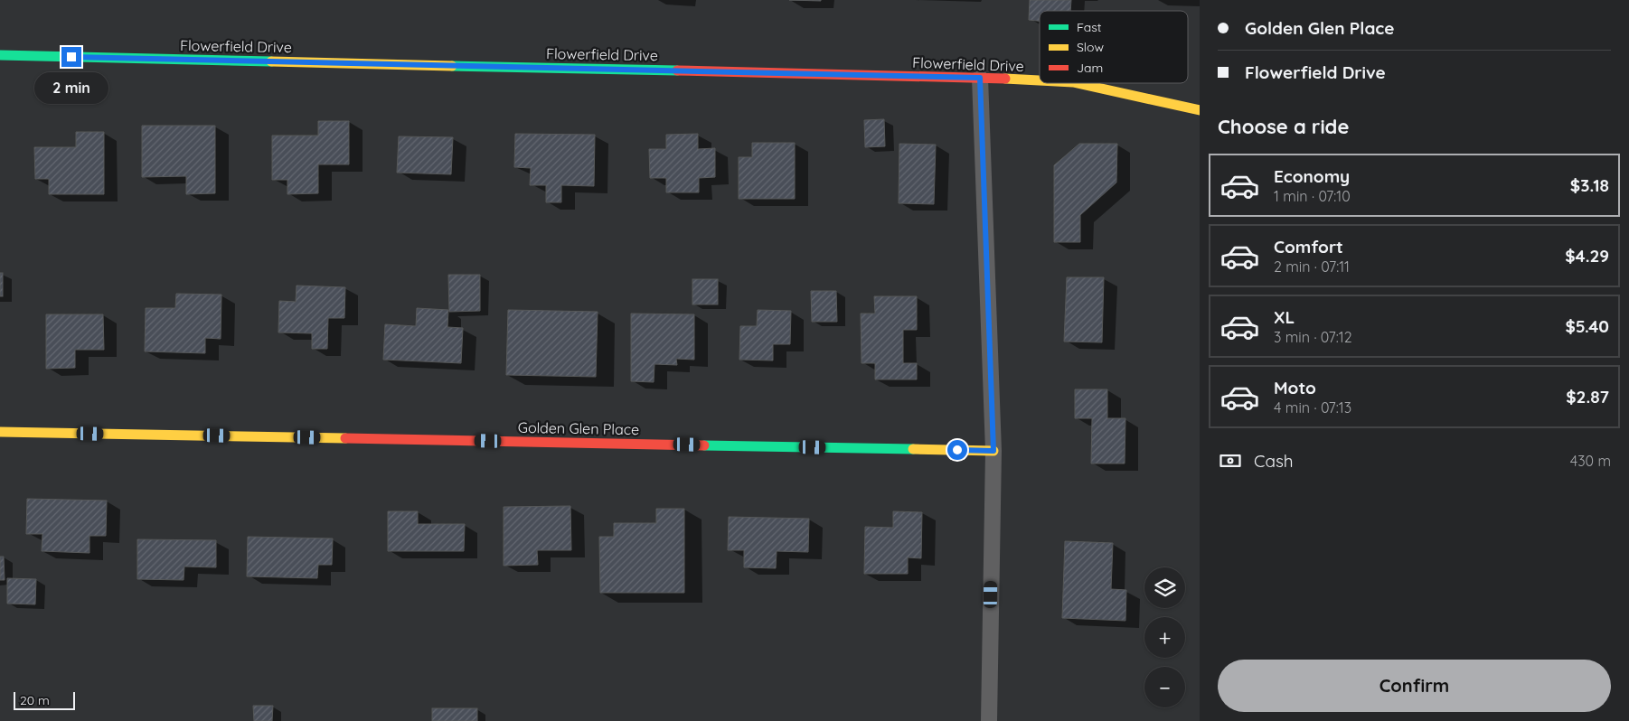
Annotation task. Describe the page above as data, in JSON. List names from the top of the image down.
{
  "streets": {
    "street": ["Flowerfield Drive", "Golden Glen Place"]
  },
  "legend": ["Fast", "Slow", "Jam"],
  "scale_bar": "20 m",
  "page": {
    "banner": ["Golden Glen Place", "Flowerfield Drive"],
    "bubble": "2 min",
    "heading": "Choose a ride",
    "list": [
      {
        "name": "Economy",
        "note": "1 min · 07:10",
        "value": "$3.18"
      },
      {
        "name": "Comfort",
        "note": "2 min · 07:11",
        "value": "$4.29"
      },
      {
        "name": "XL",
        "note": "3 min · 07:12",
        "value": "$5.40"
      },
      {
        "name": "Moto",
        "note": "4 min · 07:13",
        "value": "$2.87"
      }
    ],
    "pay": ["Cash", "430 m"],
    "map_buttons": ["+", "−"],
    "buttons": "Confirm",
    "scale": "20 m"
  }
}
